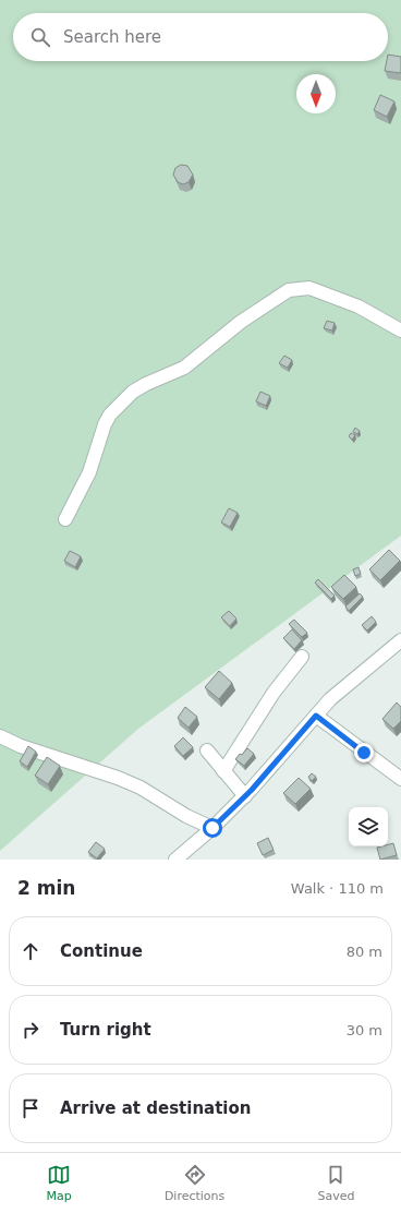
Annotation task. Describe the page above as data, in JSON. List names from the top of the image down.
{
  "north": "bottom",
  "page": {
    "search": "Search here",
    "heading": ["2 min", "Walk · 110 m"],
    "list": [
      ["Continue", "80 m"],
      ["Turn right", "30 m"],
      "Arrive at destination"
    ],
    "nav": ["Map", "Directions", "Saved"]
  }
}
